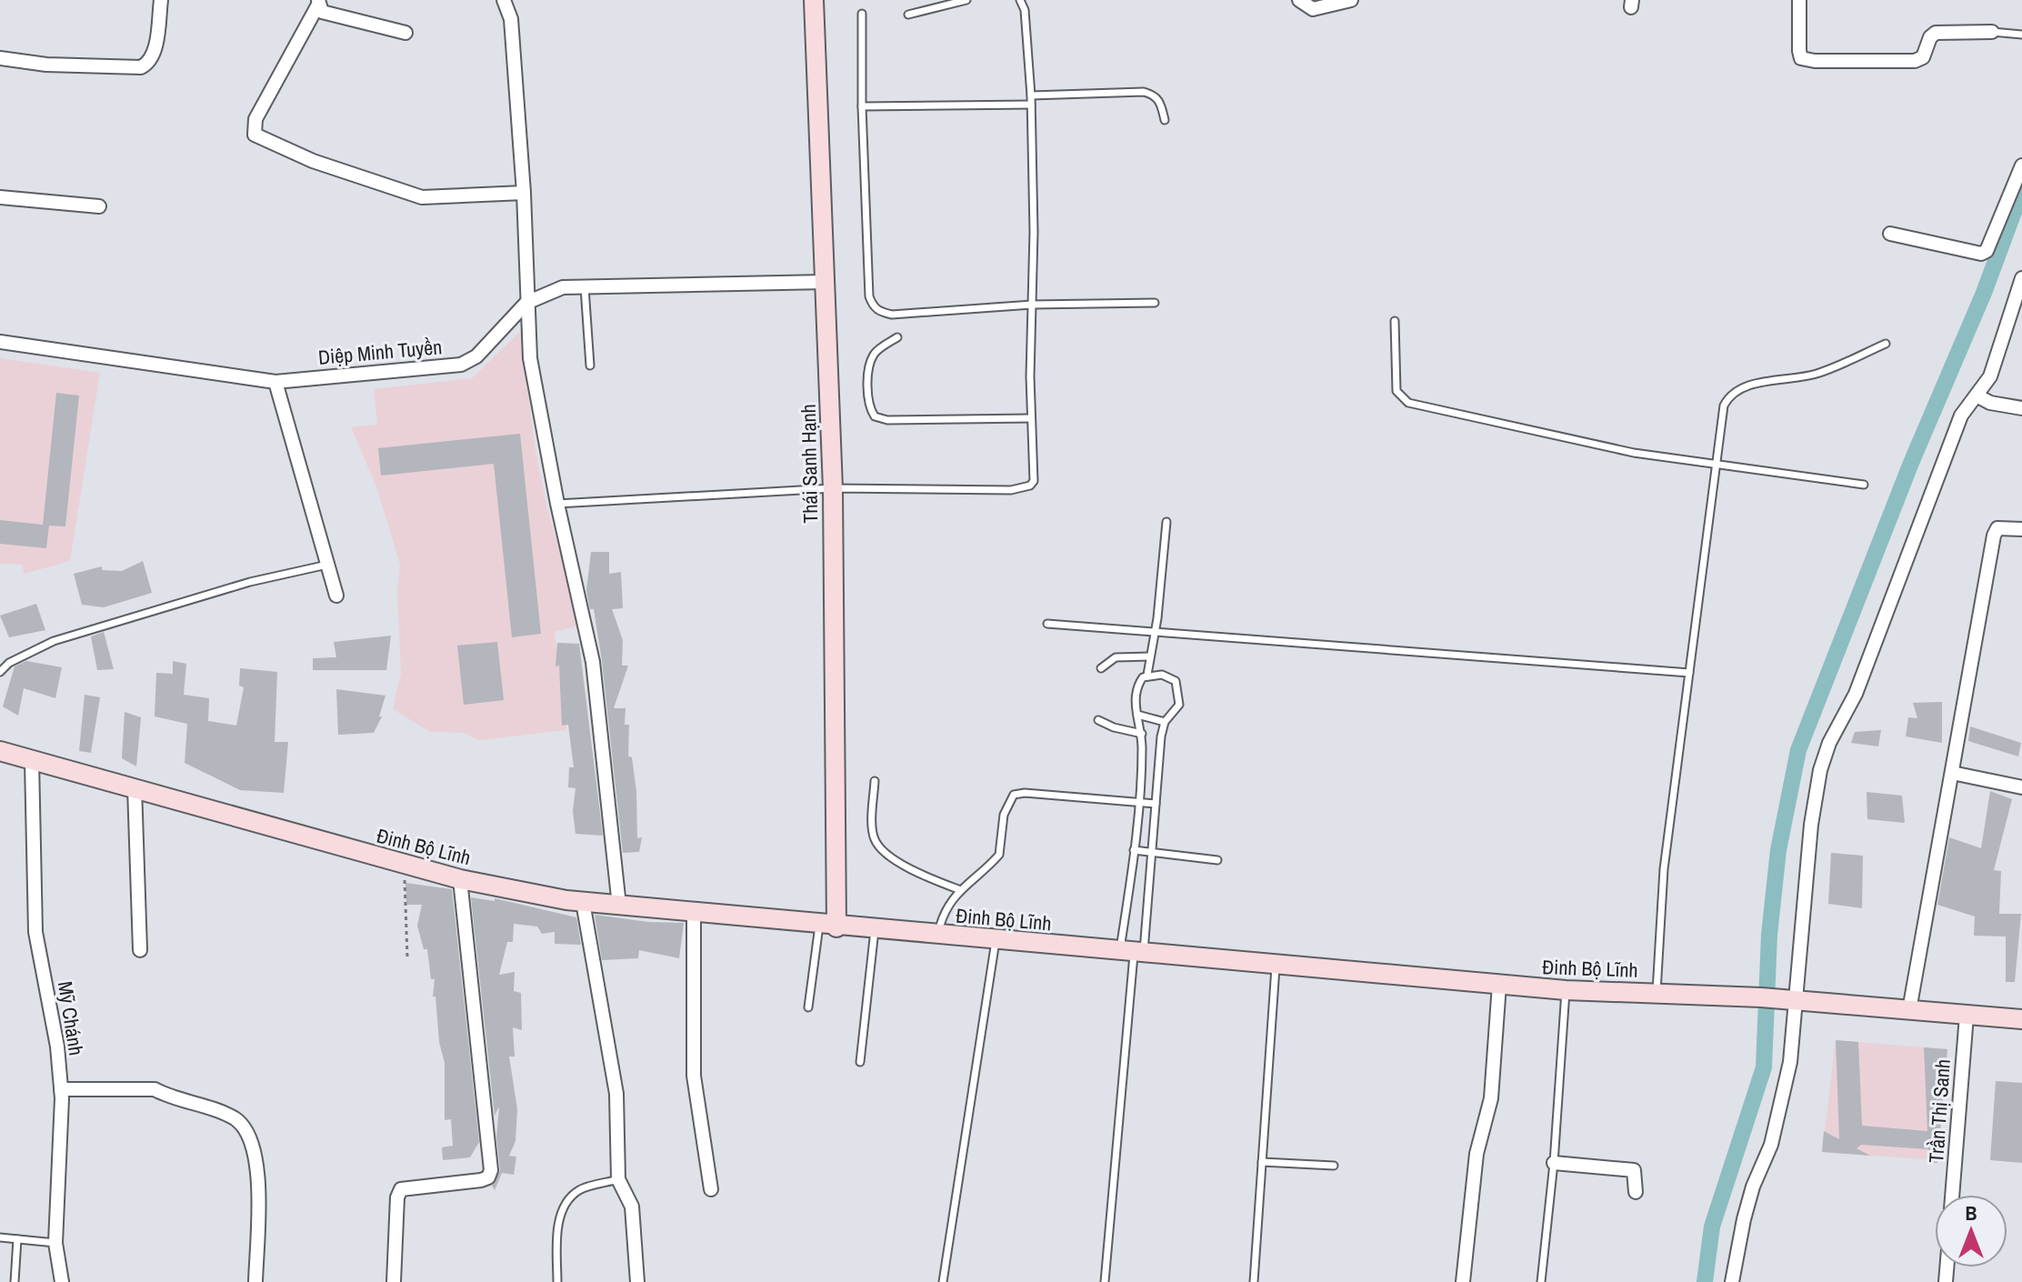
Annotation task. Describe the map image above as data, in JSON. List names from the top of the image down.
{
  "streets": {
    "main road": ["Thái Sanh Hạnh", "Đinh Bộ Lĩnh"],
    "street": ["Diệp Minh Tuyền", "Mỹ Chánh", "Trần Thị Sanh"]
  },
  "crossings": [
    ["Diệp Minh Tuyền", "Thái Sanh Hạnh"],
    ["Thái Sanh Hạnh", "Đinh Bộ Lĩnh"],
    ["Đinh Bộ Lĩnh", "Mỹ Chánh"],
    ["Đinh Bộ Lĩnh", "Trần Thị Sanh"]
  ],
  "north": "top"
}
